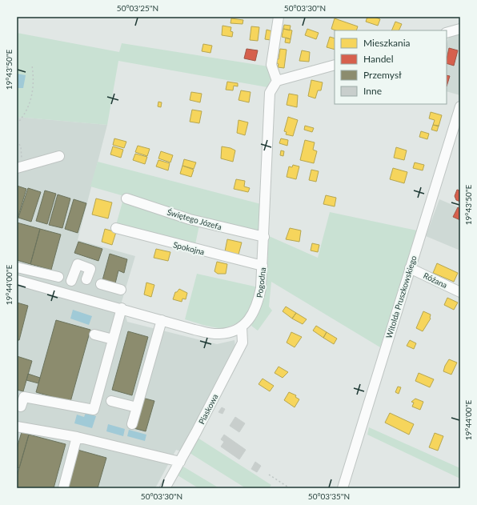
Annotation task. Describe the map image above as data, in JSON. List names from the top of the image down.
{
  "streets": {
    "street": [
      "Świętego Józefa",
      "Spokojna",
      "Różana",
      "Pogodna",
      "Witolda Pruszkowskiego",
      "Piaskowa"
    ]
  },
  "crossings": [
    ["Świętego Józefa", "Pogodna"],
    ["Spokojna", "Pogodna"],
    ["Różana", "Witolda Pruszkowskiego"],
    ["Pogodna", "Piaskowa"]
  ],
  "legend": [
    "Mieszkania",
    "Handel",
    "Przemysł",
    "Inne"
  ],
  "coordinates": [
    "50°03'25\"N",
    "50°03'30\"N",
    "19°43'50\"E",
    "19°44'00\"E",
    "50°03'35\"N"
  ]
}
